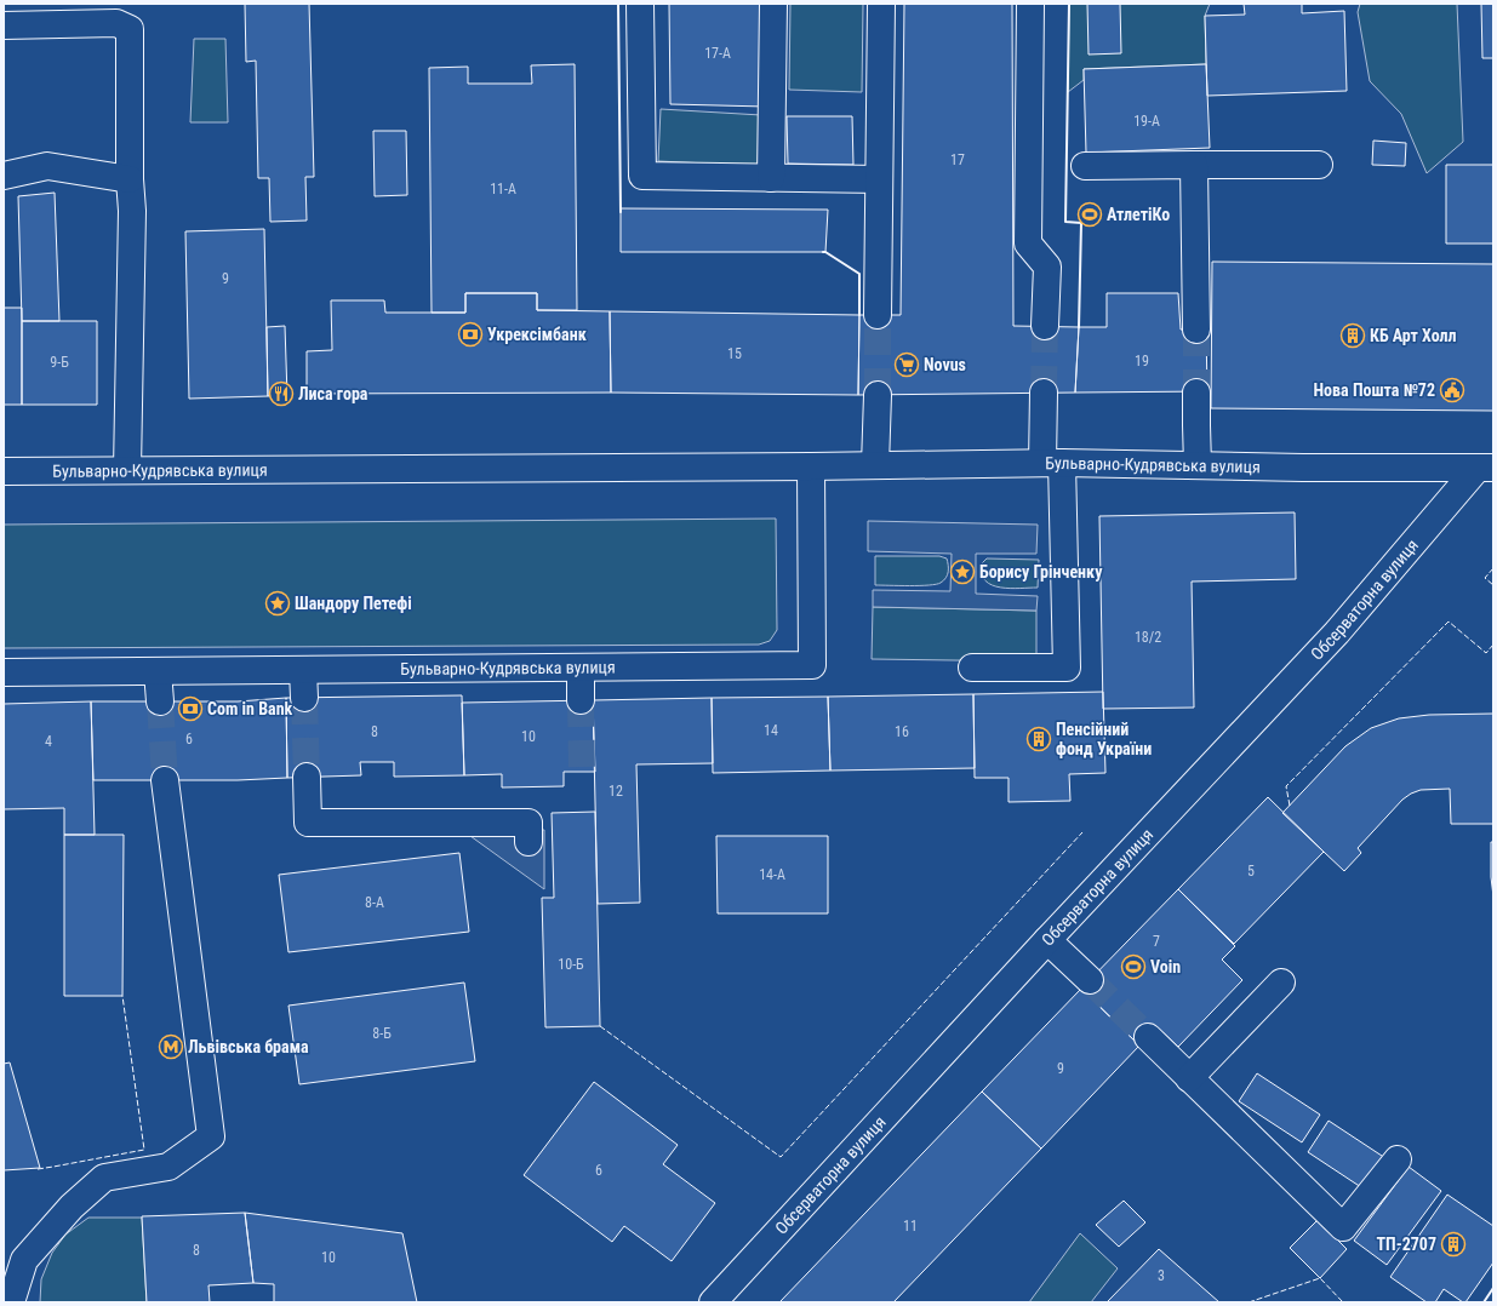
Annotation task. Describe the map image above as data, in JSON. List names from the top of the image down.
{
  "streets": {
    "main road": ["Бульварно-Кудрявська вулиця", "Обсерваторна вулиця"]
  },
  "crossings": [
    ["Бульварно-Кудрявська вулиця", "Обсерваторна вулиця"]
  ],
  "places": {
    "sports": ["АтлетіКо", "Voin"],
    "bank": ["Укрексімбанк", "Com in Bank"],
    "building": ["КБ Арт Холл", "Пенсійний фонд України", "ТП-2707"],
    "supermarket": ["Novus"],
    "public building": ["Нова Пошта №72"],
    "restaurant": ["Лиса гора"],
    "place": ["Борису Грінченку", "Шандору Петефі"],
    "metro station": ["Львівська брама"]
  },
  "house_numbers": [
    "17-А",
    "19-А",
    "17",
    "11-А",
    "9",
    "15",
    "19",
    "9-Б",
    "18/2",
    "14",
    "8",
    "16",
    "10",
    "6",
    "4",
    "12",
    "5",
    "14-А",
    "8-А",
    "7",
    "10-Б",
    "8-Б",
    "9",
    "6",
    "11",
    "8",
    "10",
    "3"
  ]
}
